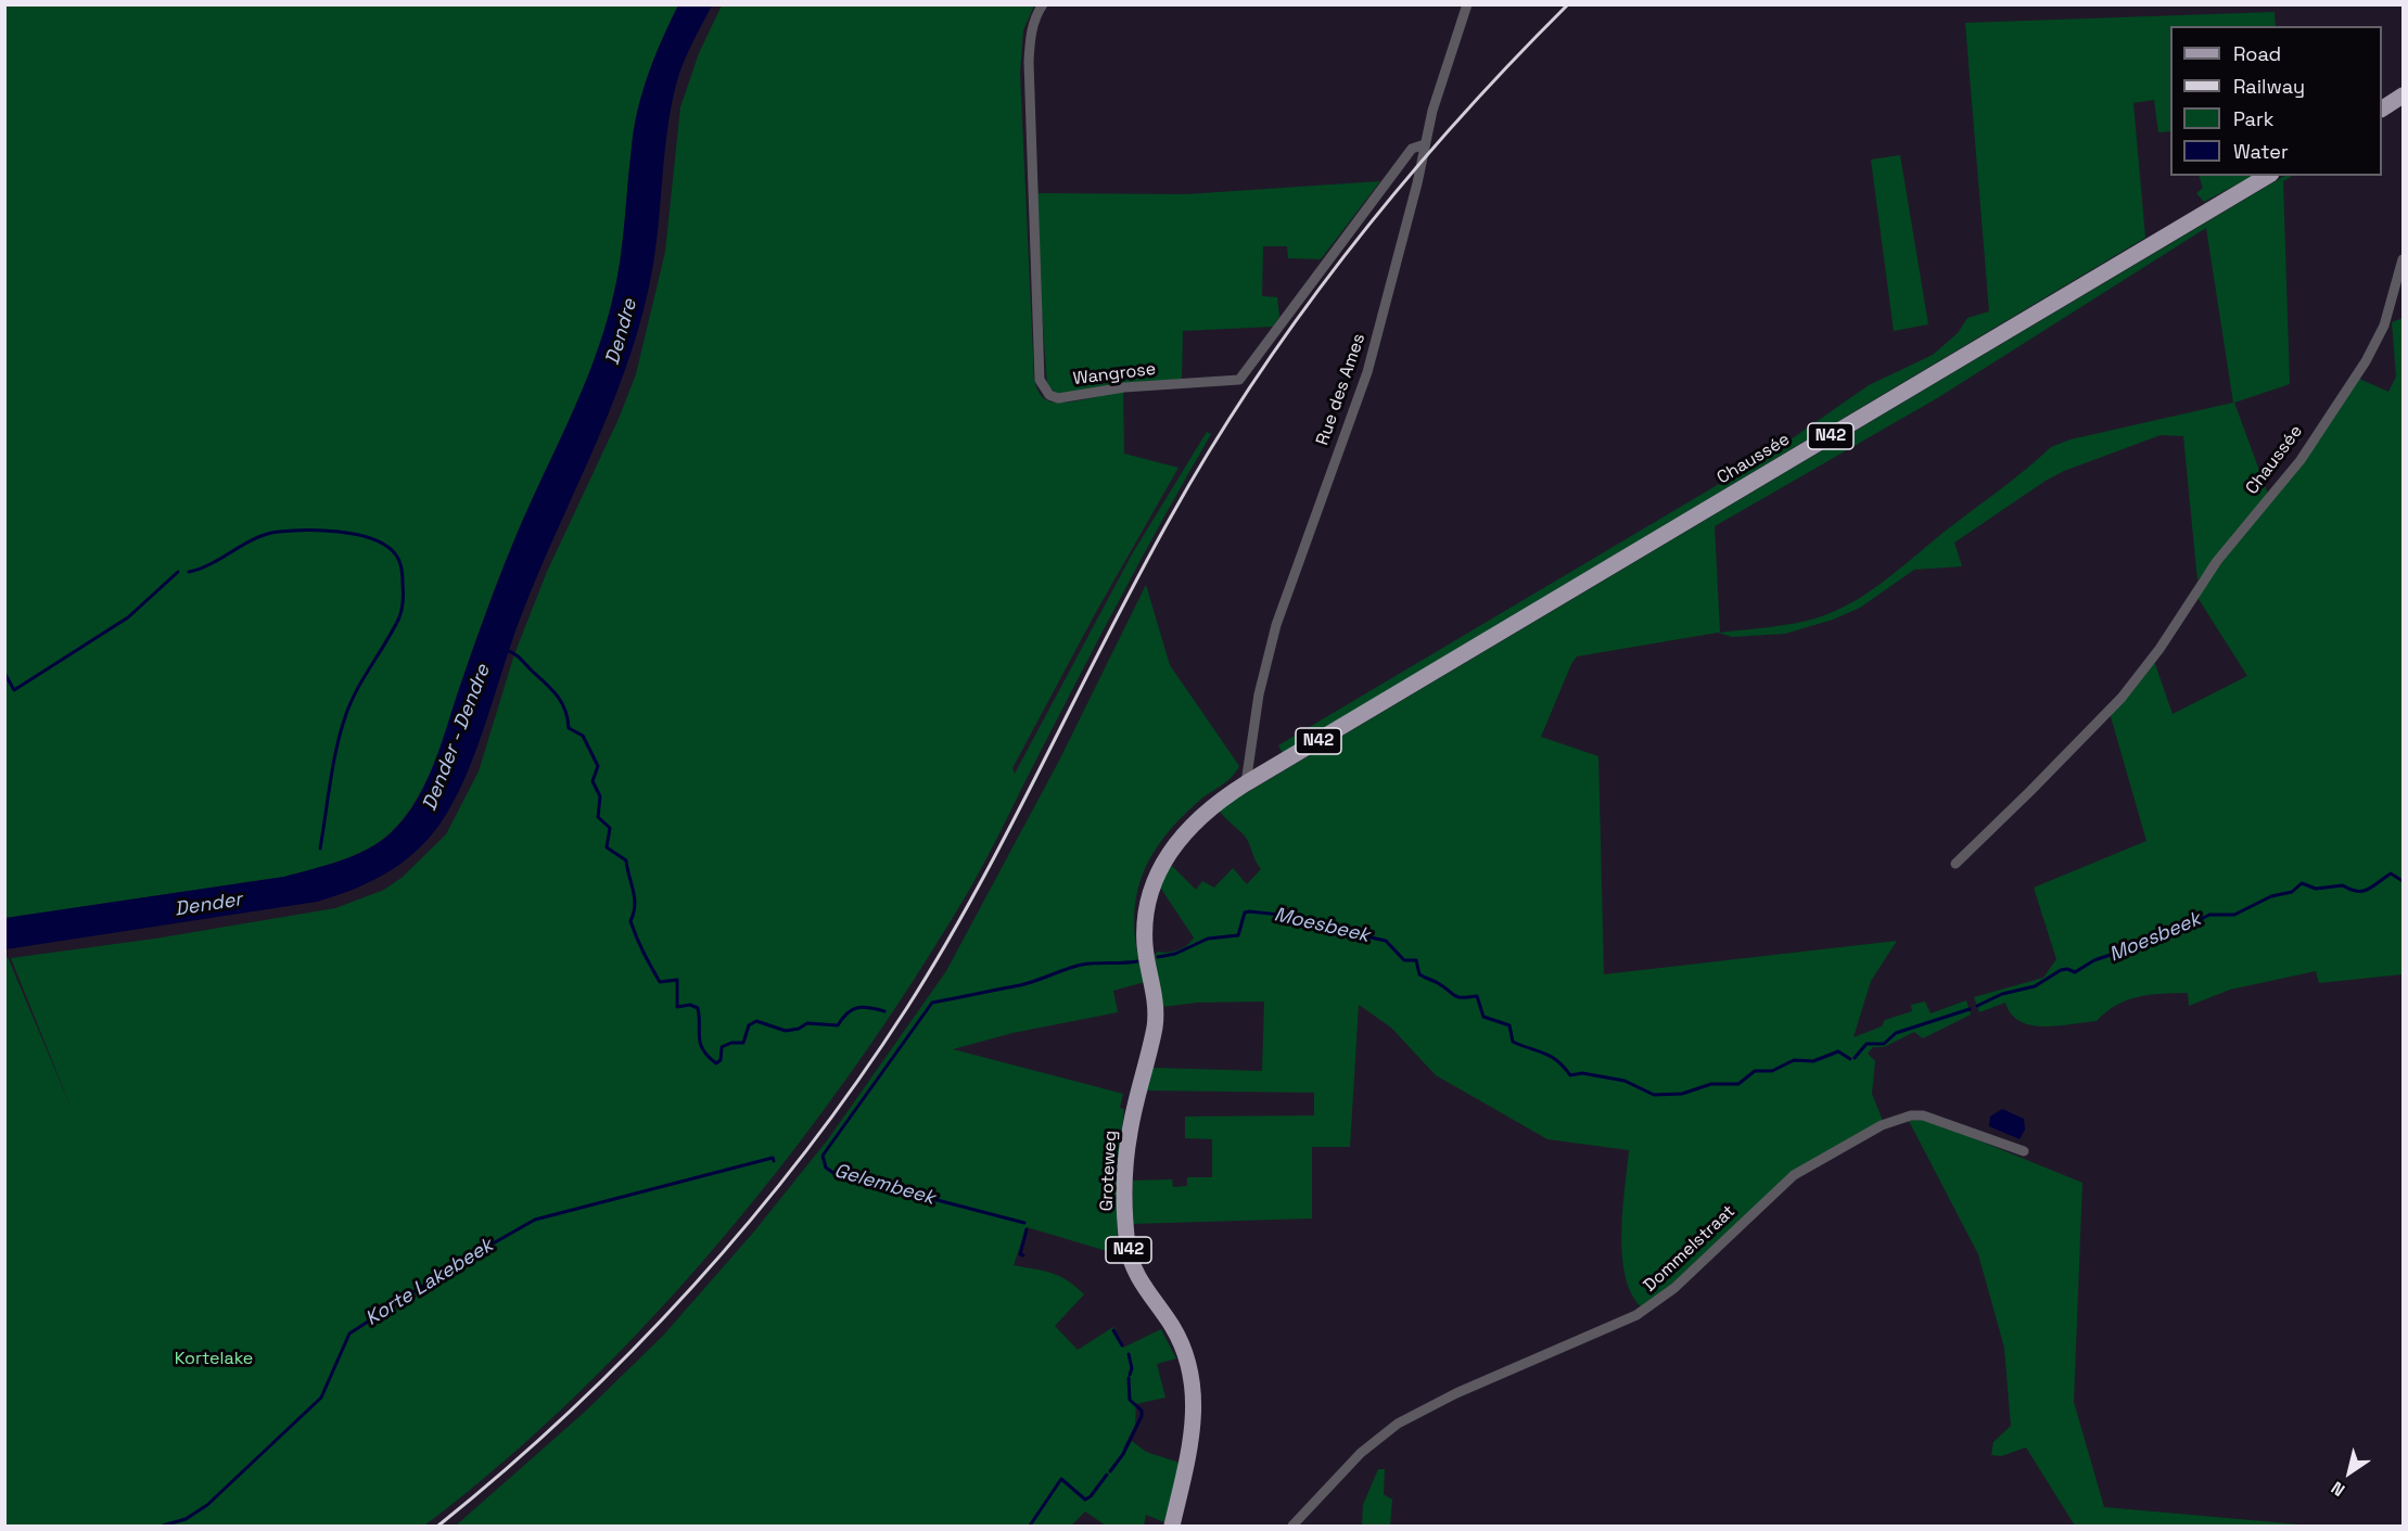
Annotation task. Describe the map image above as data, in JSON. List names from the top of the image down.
{
  "streets": {
    "main road": ["N42", "Chaussée", "Groteweg"],
    "street": ["Wangrose", "Rue des Ames", "Dommelstraat"]
  },
  "crossings": [
    ["Wangrose", "Rue des Ames"],
    ["Rue des Ames", "Chaussée"],
    ["Rue des Ames", "Groteweg"],
    ["Chaussée", "Groteweg"]
  ],
  "water": [
    "Dendre",
    "Dender - Dendre",
    "Dender",
    "Moesbeek",
    "Gelembeek",
    "Korte Lakebeek"
  ],
  "parks": ["Kortelake"],
  "legend": [
    "Road",
    "Railway",
    "Park",
    "Water"
  ],
  "north": "bottom left"
}
